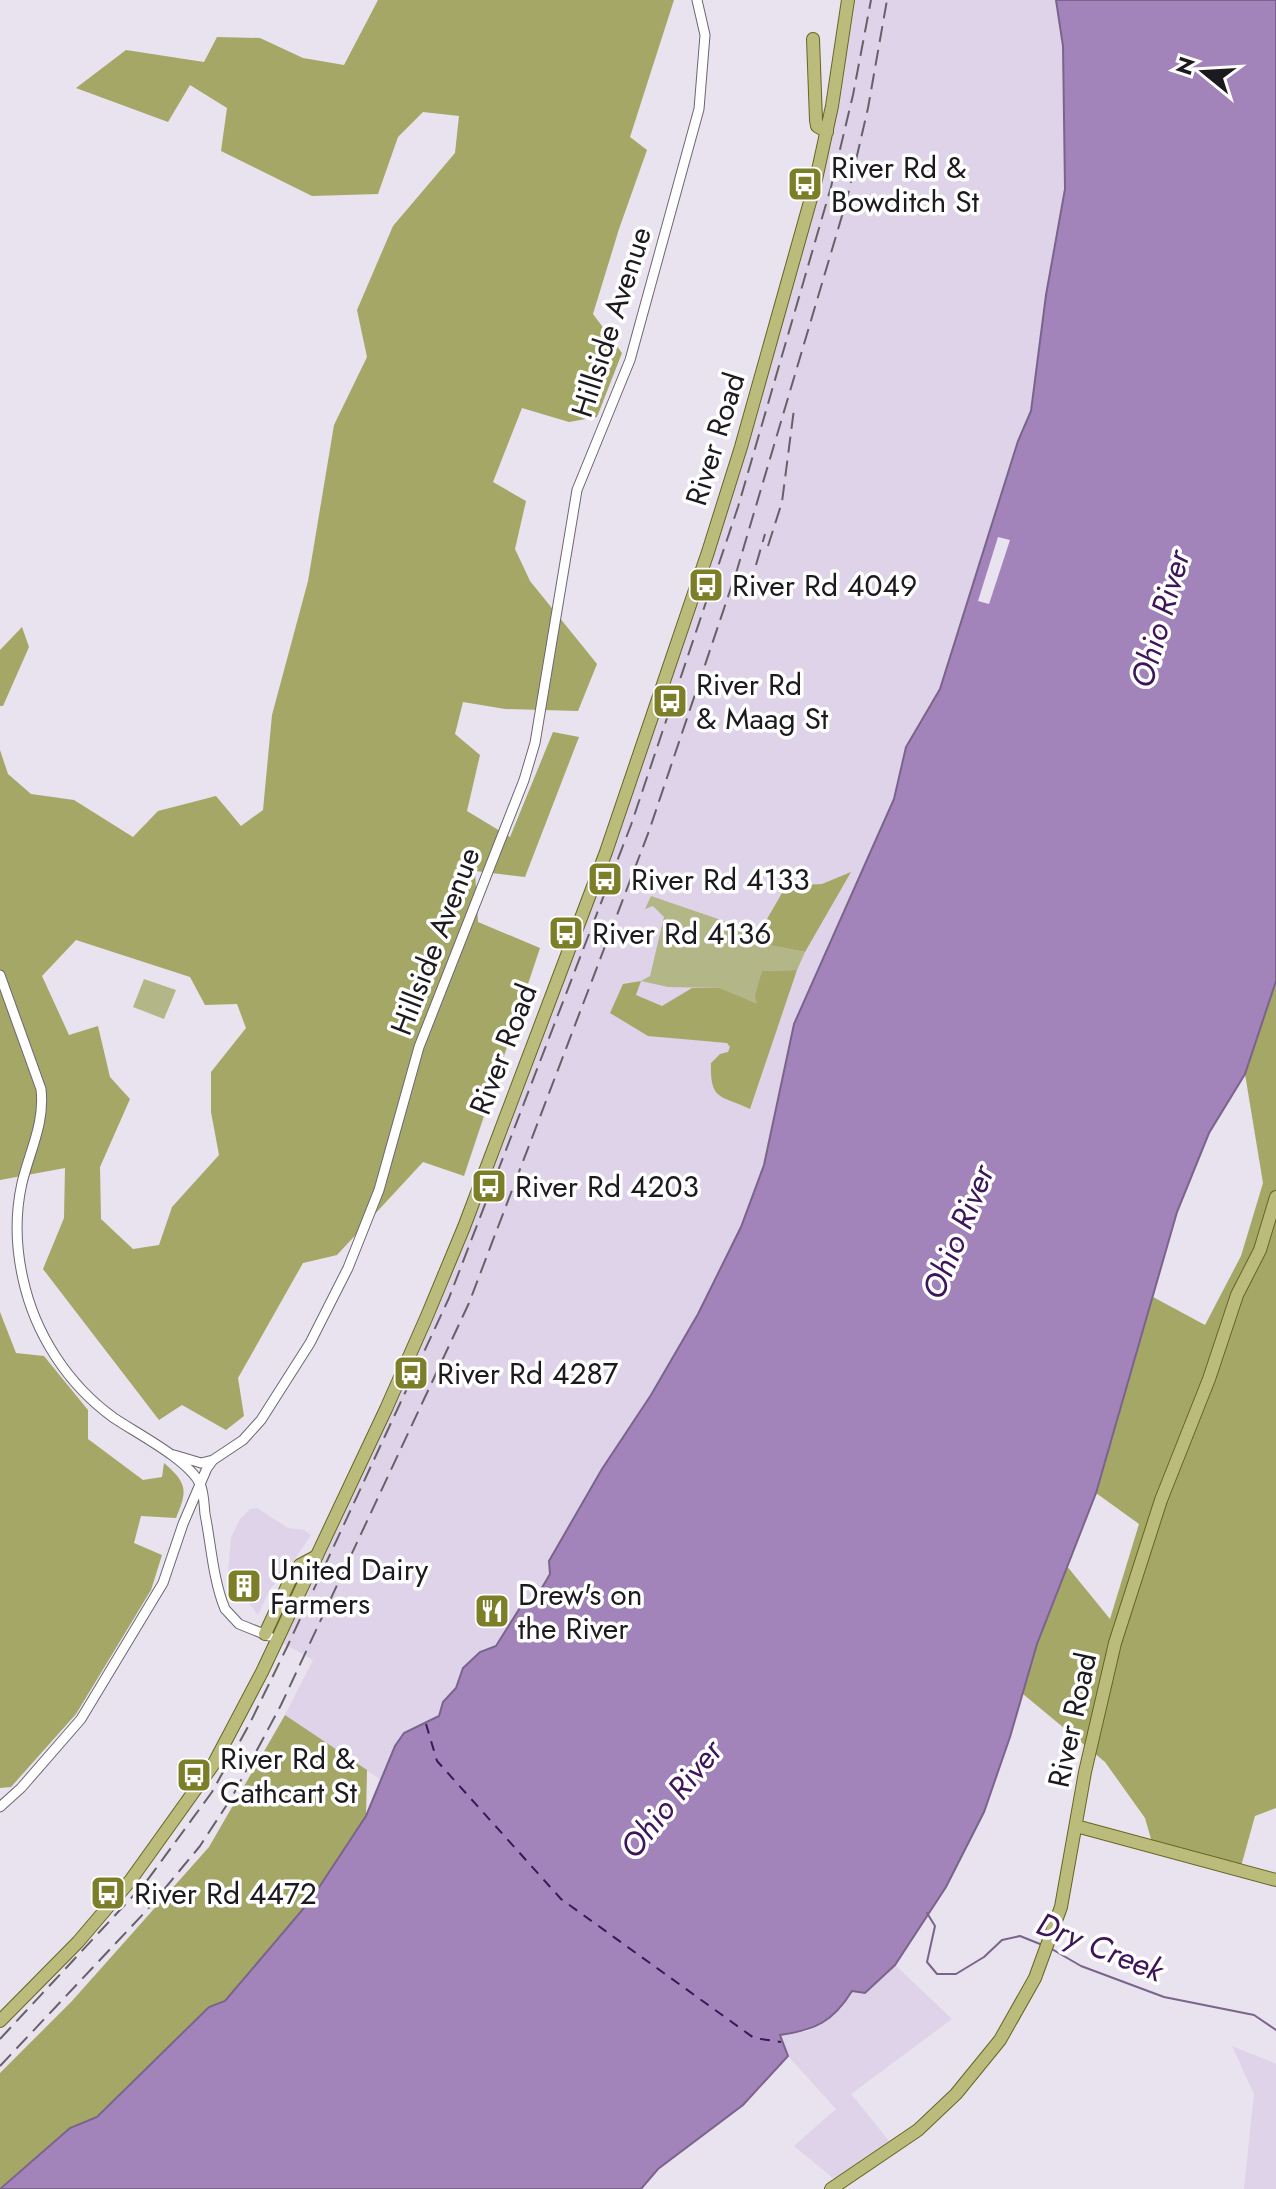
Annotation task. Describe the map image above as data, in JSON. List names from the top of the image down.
{
  "streets": {
    "main road": ["River Road"],
    "street": ["Hillside Avenue"]
  },
  "water": ["Ohio River", "Dry Creek"],
  "places": {
    "bus stop": [
      "River Rd & Bowditch St",
      "River Rd 4049",
      "River Rd & Maag St",
      "River Rd 4133",
      "River Rd 4136",
      "River Rd 4203",
      "River Rd 4287",
      "River Rd & Cathcart St",
      "River Rd 4472"
    ],
    "building": ["United Dairy Farmers"],
    "restaurant": ["Drew's on the River"]
  },
  "north": "left"
}
